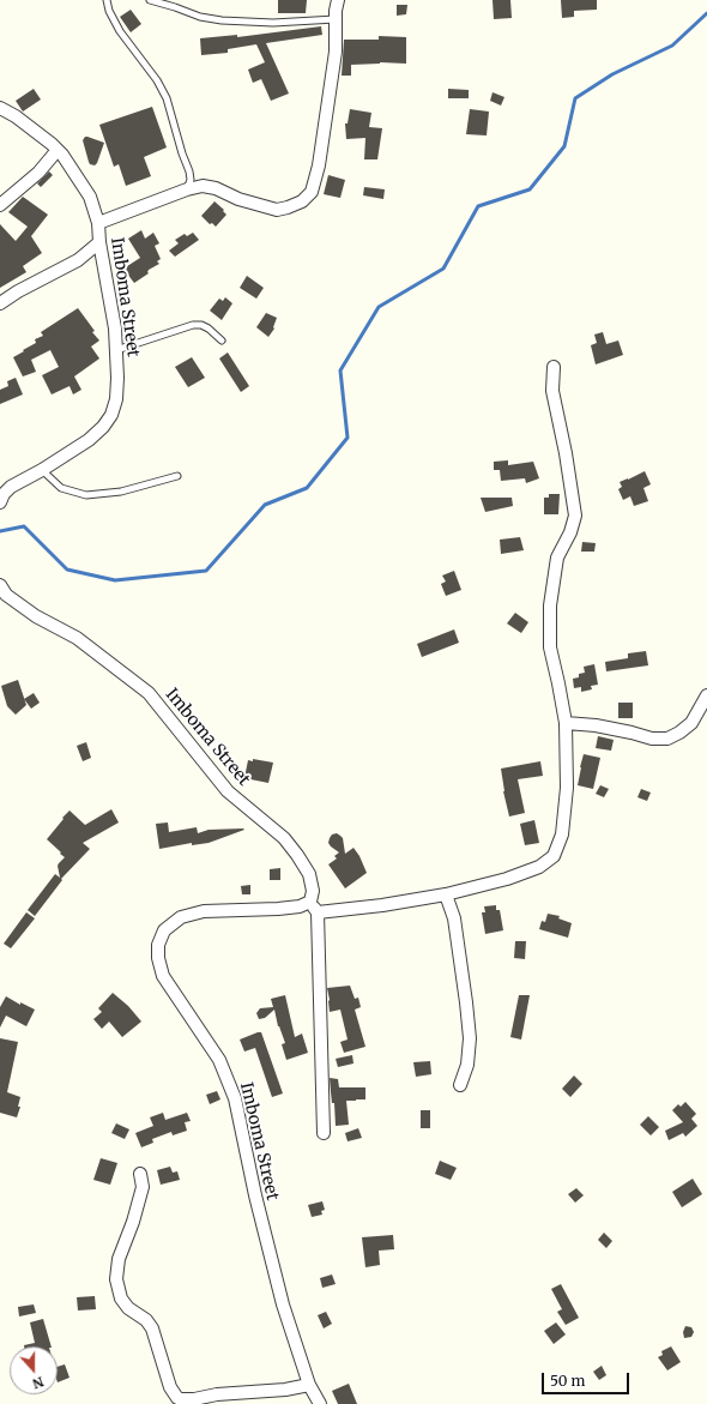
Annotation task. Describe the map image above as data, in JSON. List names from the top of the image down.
{
  "streets": {
    "street": ["Imboma Street"]
  },
  "scale_bar": "50 m",
  "north": "bottom"
}
